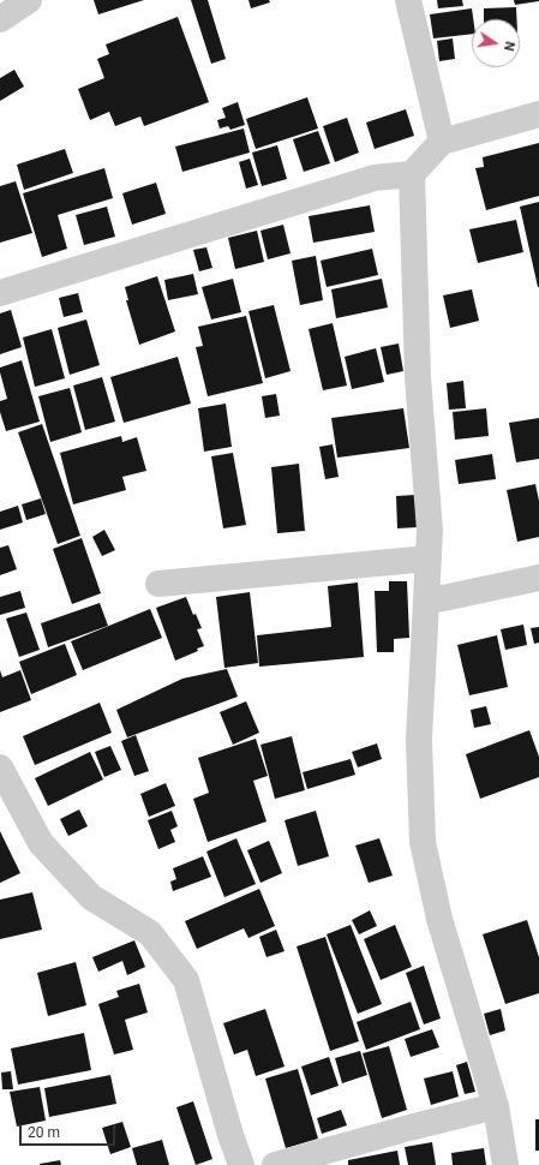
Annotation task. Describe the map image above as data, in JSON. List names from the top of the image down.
{
  "scale_bar": "20 m",
  "north": "right"
}
